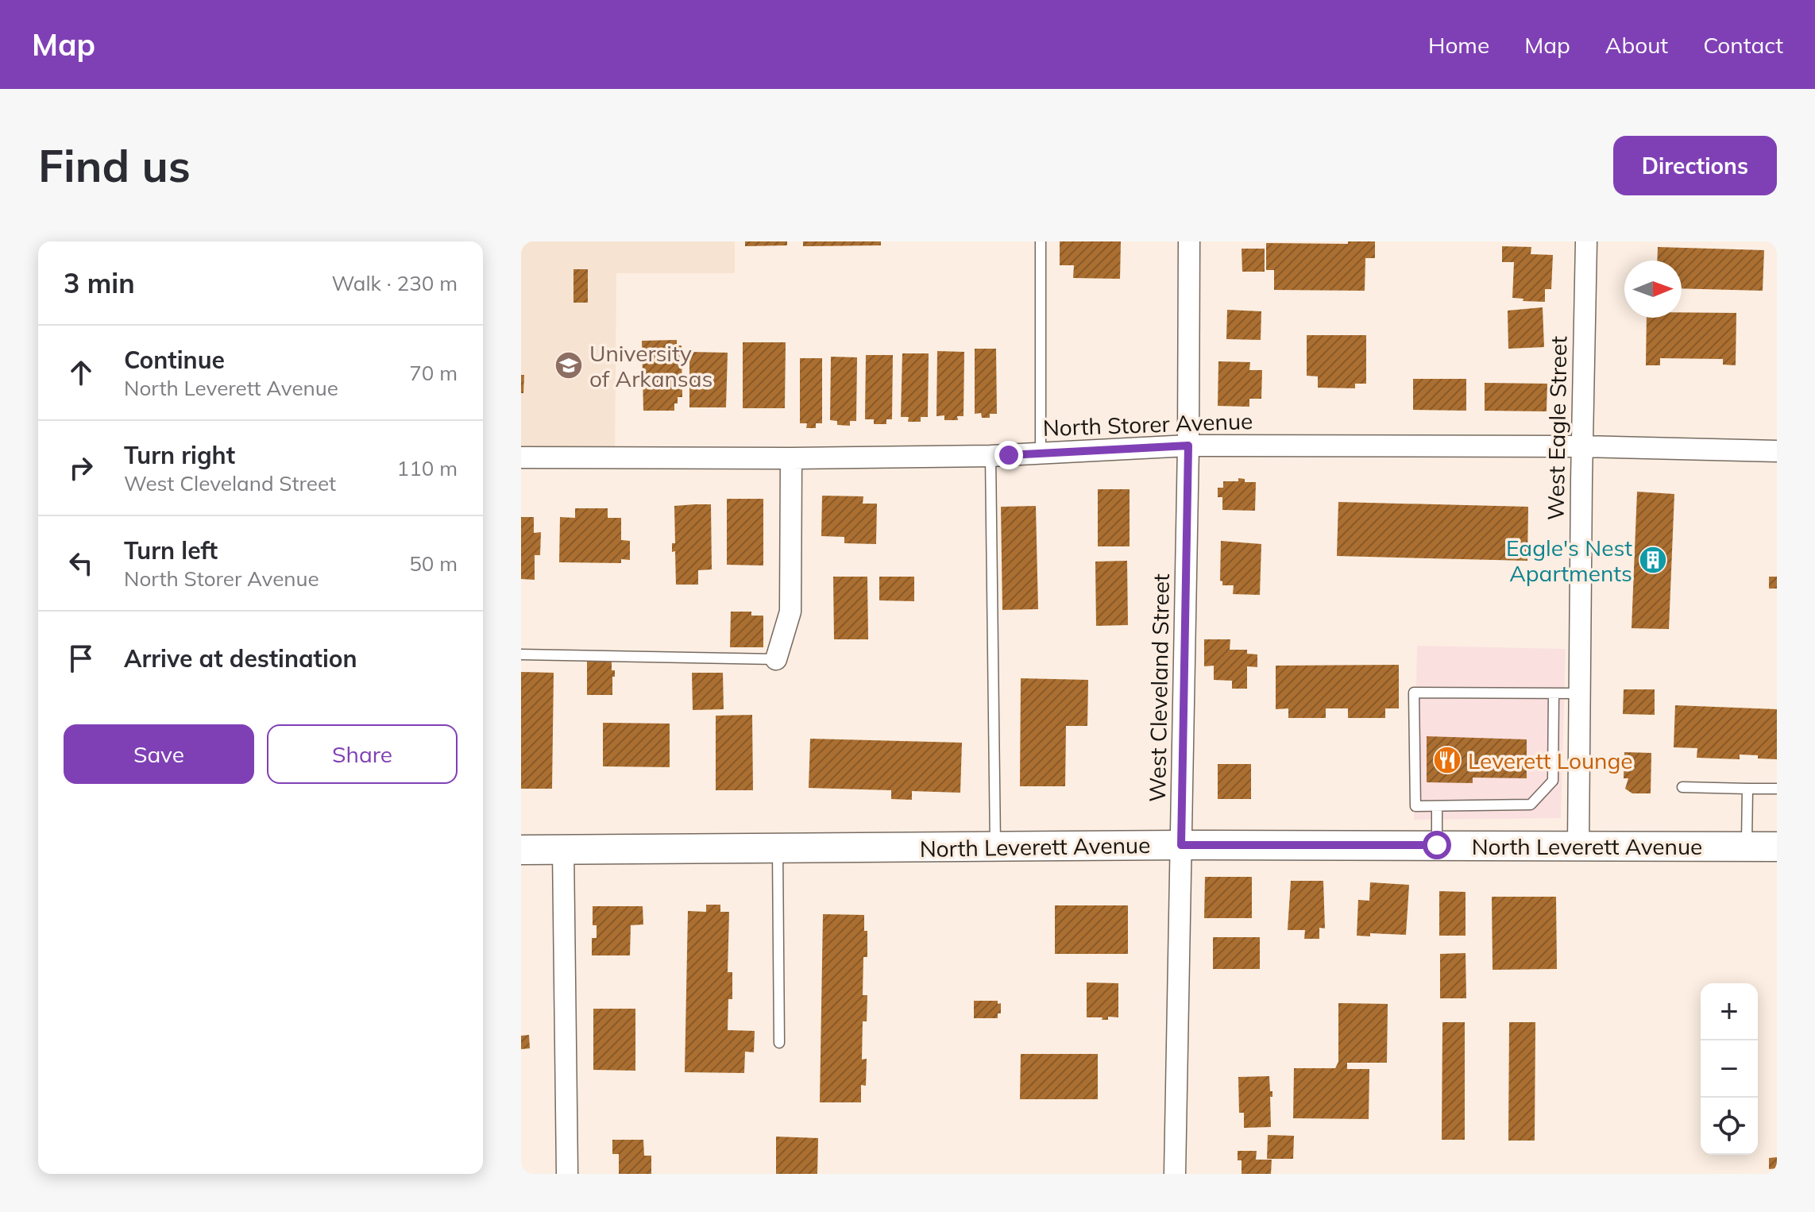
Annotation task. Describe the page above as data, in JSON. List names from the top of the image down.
{
  "streets": {
    "street": [
      "North Storer Avenue",
      "West Eagle Street",
      "West Cleveland Street",
      "North Leverett Avenue"
    ]
  },
  "crossings": [
    ["North Storer Avenue", "West Eagle Street"],
    ["North Storer Avenue", "West Cleveland Street"],
    ["West Eagle Street", "North Leverett Avenue"],
    ["West Cleveland Street", "North Leverett Avenue"]
  ],
  "places": {
    "school or university": ["University of Arkansas"],
    "building": ["Eagle's Nest Apartments"],
    "restaurant": ["Leverett Lounge"]
  },
  "north": "right",
  "page": {
    "header": "Map",
    "nav": [
      "Home",
      "Map",
      "About",
      "Contact"
    ],
    "buttons": [
      "Directions",
      ["Save", "Share"]
    ],
    "title": "Find us",
    "heading": ["3 min", "Walk · 230 m"],
    "list": [
      ["Continue", "North Leverett Avenue", "70 m"],
      ["Turn right", "West Cleveland Street", "110 m"],
      ["Turn left", "North Storer Avenue", "50 m"],
      "Arrive at destination"
    ],
    "map_buttons": ["+", "−"]
  }
}
